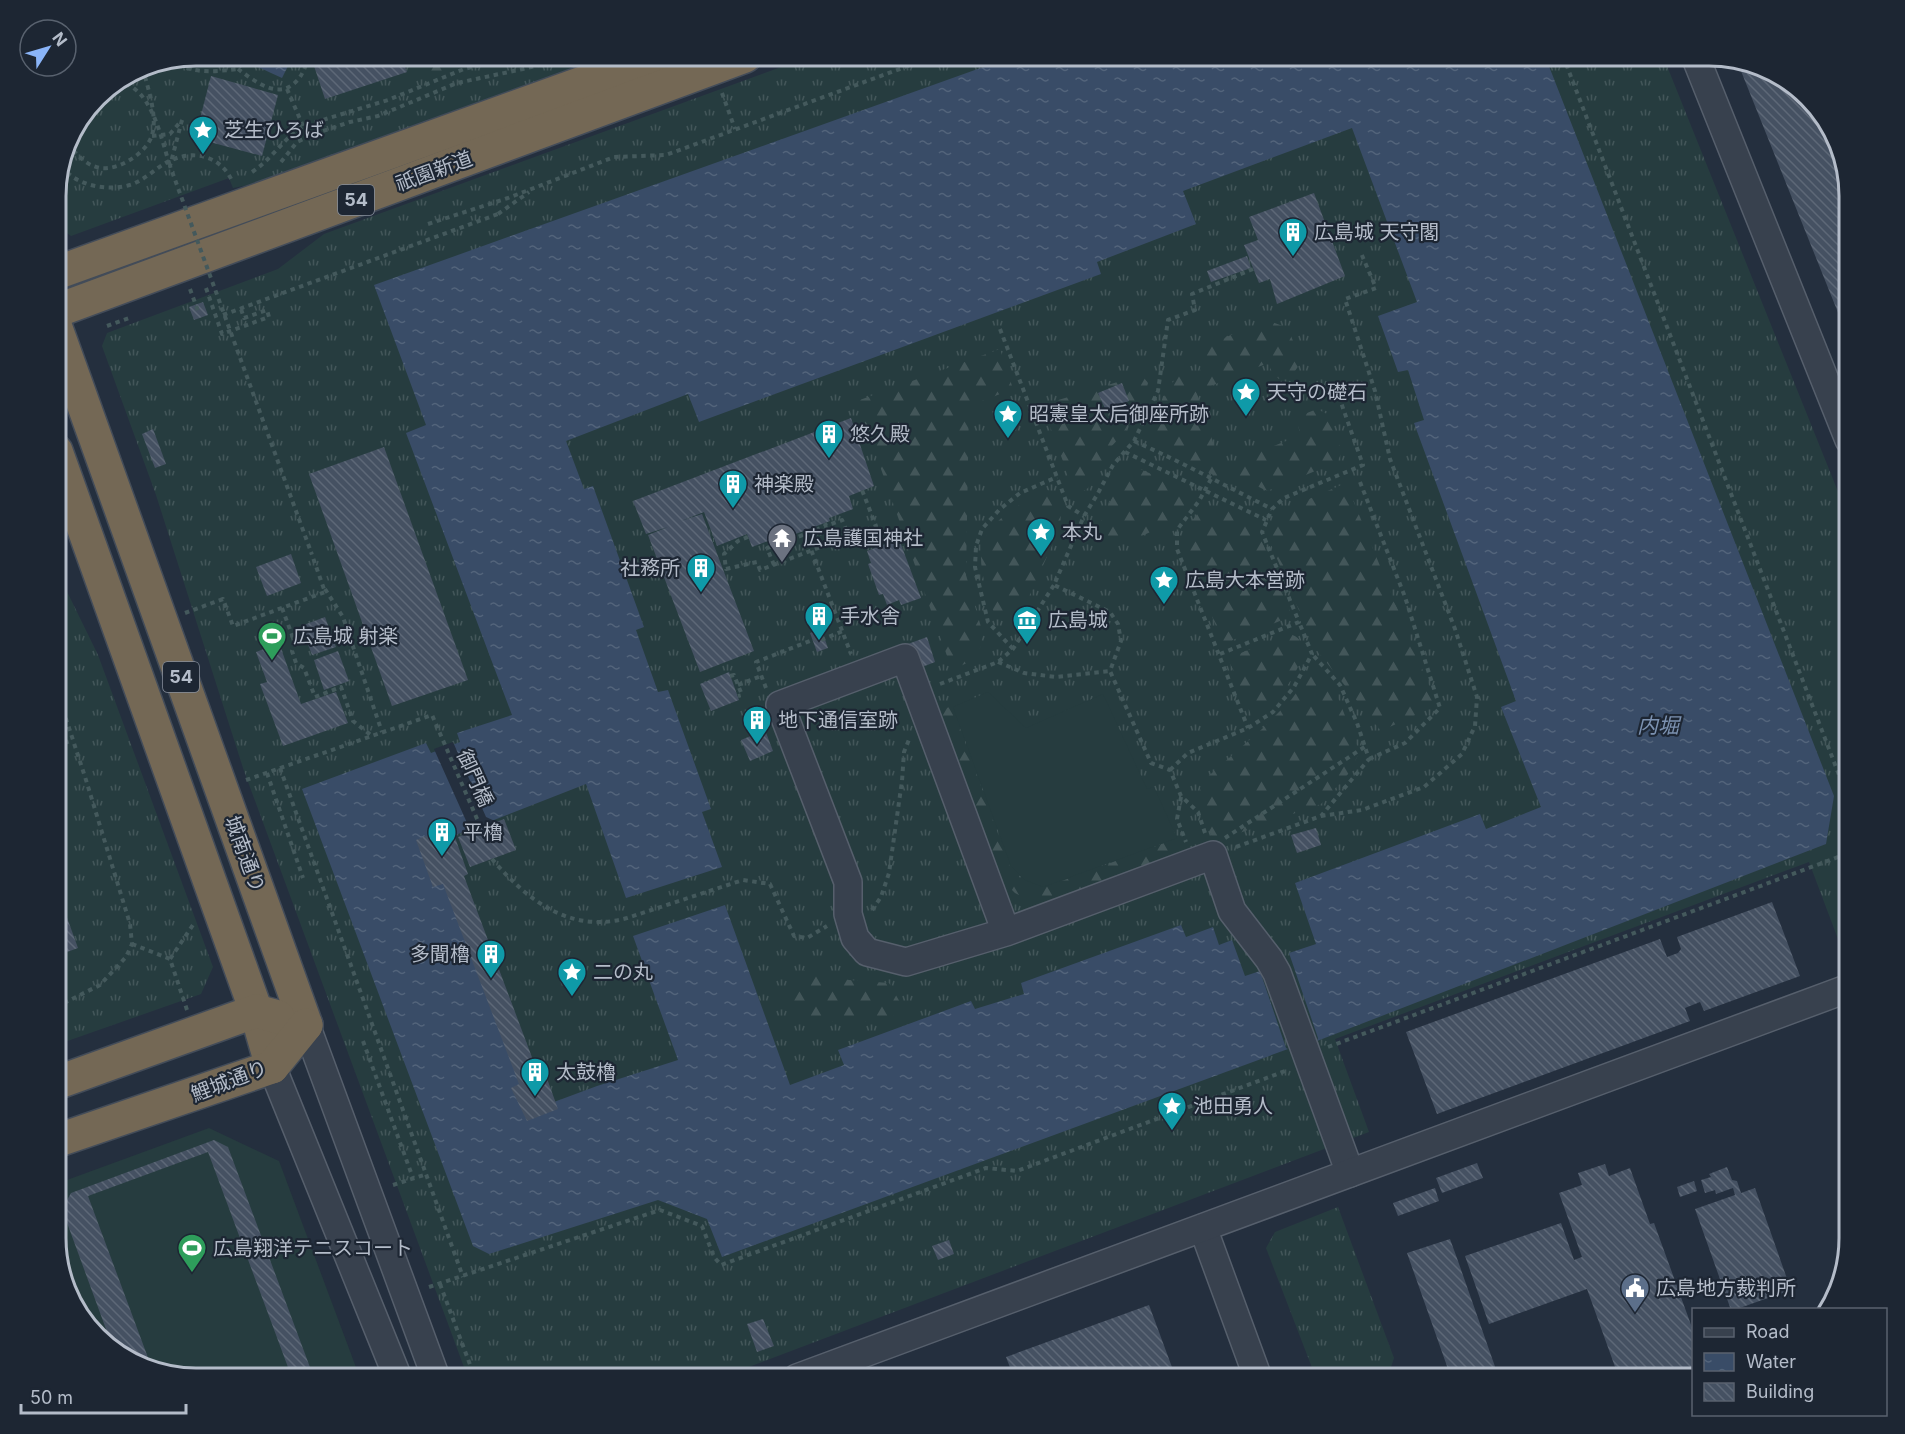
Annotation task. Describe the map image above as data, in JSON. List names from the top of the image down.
{
  "streets": {
    "highway": [
      "祇園新道",
      "54",
      "城南通り",
      "鯉城通り"
    ],
    "path": ["御門橋"]
  },
  "crossings": [
    ["城南通り", "鯉城通り"]
  ],
  "water": ["内堀"],
  "places": {
    "place": [
      "芝生ひろば",
      "天守の礎石",
      "昭憲皇太后御座所跡",
      "本丸",
      "広島大本営跡",
      "二の丸",
      "池田勇人"
    ],
    "building": [
      "広島城 天守閣",
      "悠久殿",
      "神楽殿",
      "社務所",
      "手水舎",
      "地下通信室跡",
      "平櫓",
      "多聞櫓",
      "太鼓櫓"
    ],
    "temple": ["広島護国神社"],
    "museum": ["広島城"],
    "sports": ["広島城 射楽", "広島翔洋テニスコート"],
    "public building": ["広島地方裁判所"]
  },
  "legend": ["Road", "Water", "Building"],
  "scale_bar": "50 m",
  "north": "top right"
}
